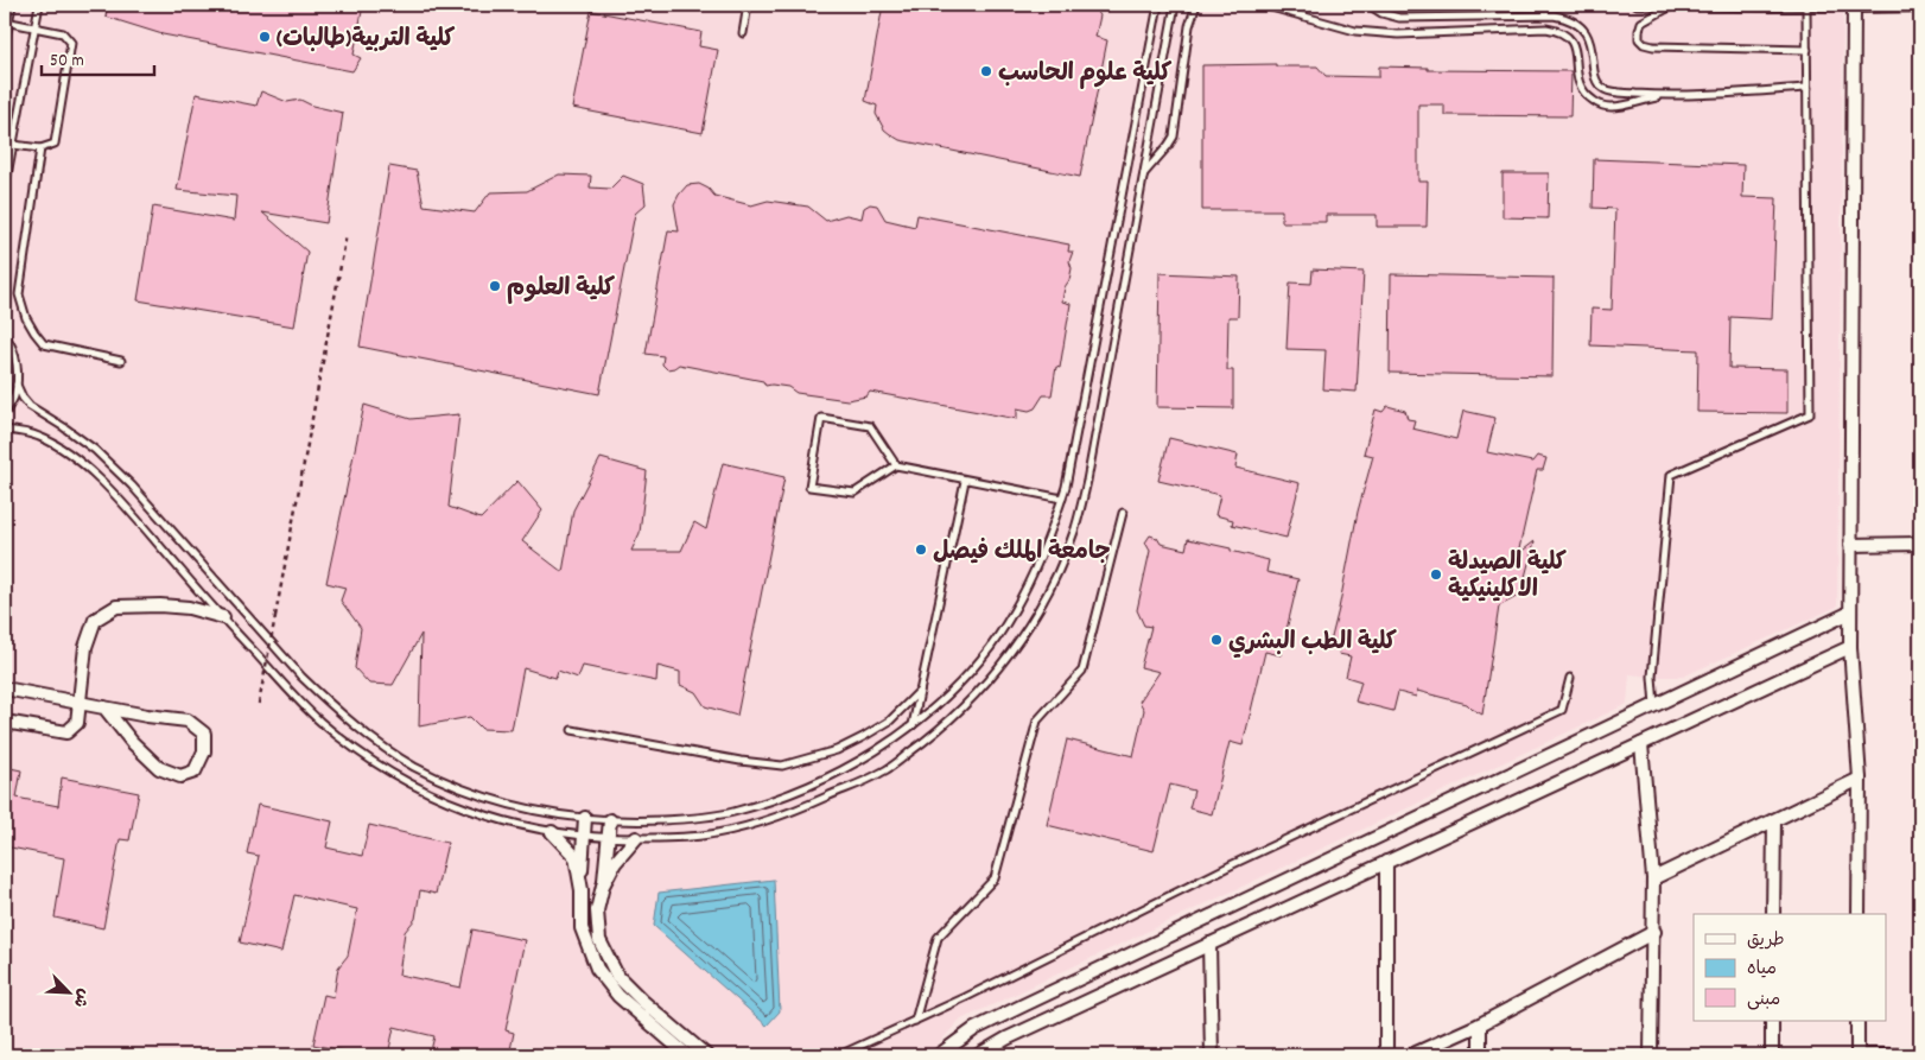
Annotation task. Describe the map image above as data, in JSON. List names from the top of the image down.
{
  "places": [
    "(كلية التربية(طالبات",
    "كلية علوم الحاسب",
    "كلية العلوم",
    "جامعة الملك فيصل",
    "كلية الصيدلة الاكلينيكية",
    "كلية الطب البشري"
  ],
  "legend": ["طريق", "مياه", "مبنى"],
  "scale_bar": "50 m",
  "north": "bottom right"
}
